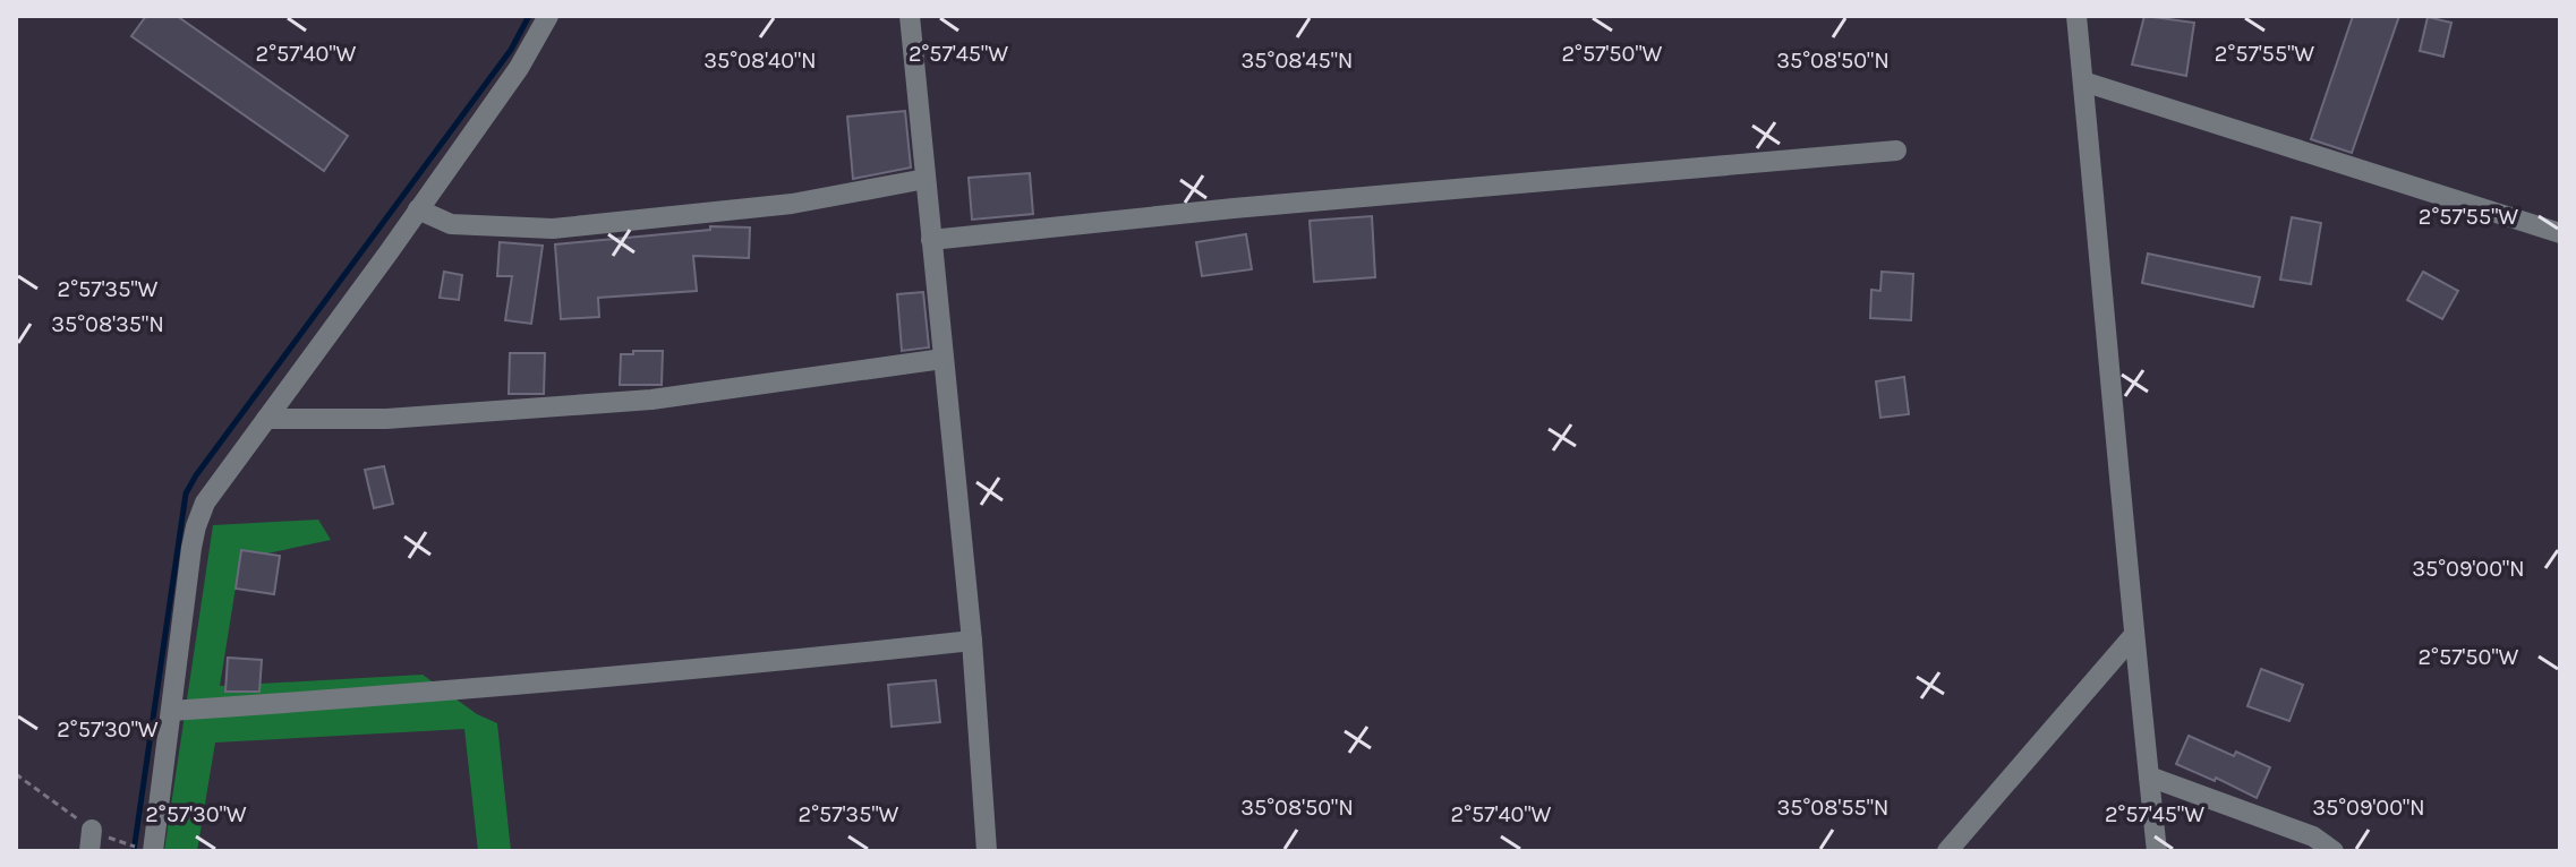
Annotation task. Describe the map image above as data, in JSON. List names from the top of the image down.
{
  "coordinates": [
    "2°57'50\"W",
    "2°57'40\"W",
    "2°57'45\"W",
    "2°57'55\"W",
    "35°08'40\"N",
    "35°08'45\"N",
    "35°08'50\"N",
    "2°57'35\"W",
    "35°08'35\"N",
    "35°09'00\"N",
    "2°57'30\"W",
    "35°08'55\"N"
  ]
}
